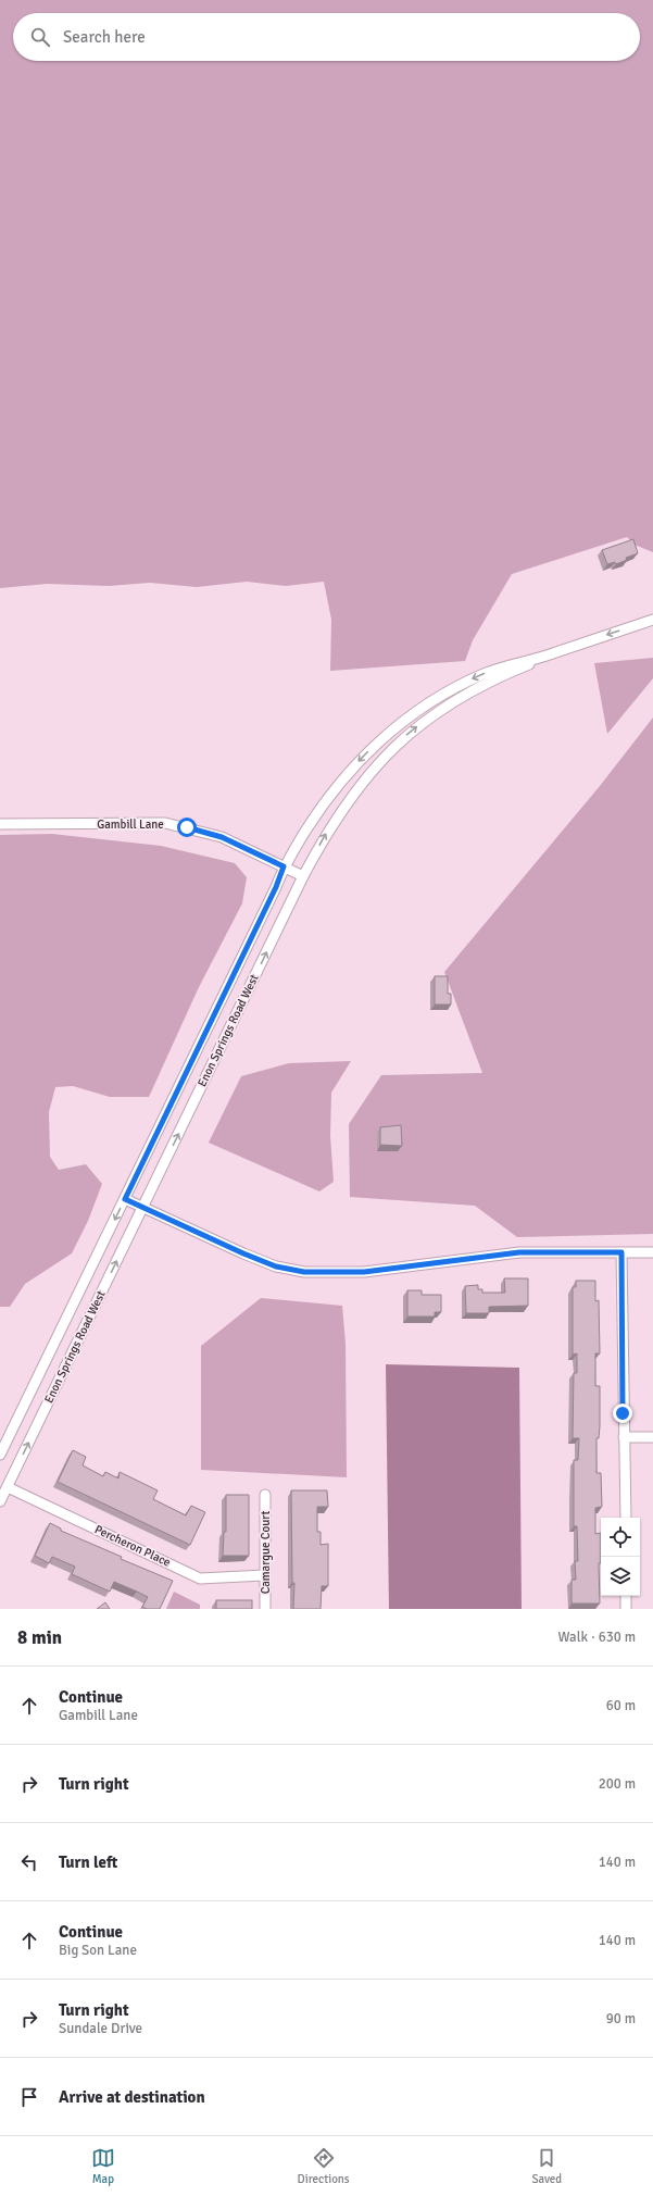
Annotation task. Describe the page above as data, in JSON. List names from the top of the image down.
{
  "streets": {
    "street": [
      "Gambill Lane",
      "Enon Springs Road West",
      "Percheron Place",
      "Camargue Court"
    ]
  },
  "crossings": [
    ["Gambill Lane", "Enon Springs Road West"],
    ["Enon Springs Road West", "Percheron Place"],
    ["Percheron Place", "Camargue Court"]
  ],
  "page": {
    "search": "Search here",
    "heading": ["8 min", "Walk · 630 m"],
    "list": [
      ["Continue", "Gambill Lane", "60 m"],
      ["Turn right", "200 m"],
      ["Turn left", "140 m"],
      ["Continue", "Big Son Lane", "140 m"],
      ["Turn right", "Sundale Drive", "90 m"],
      "Arrive at destination"
    ],
    "nav": ["Map", "Directions", "Saved"]
  }
}
